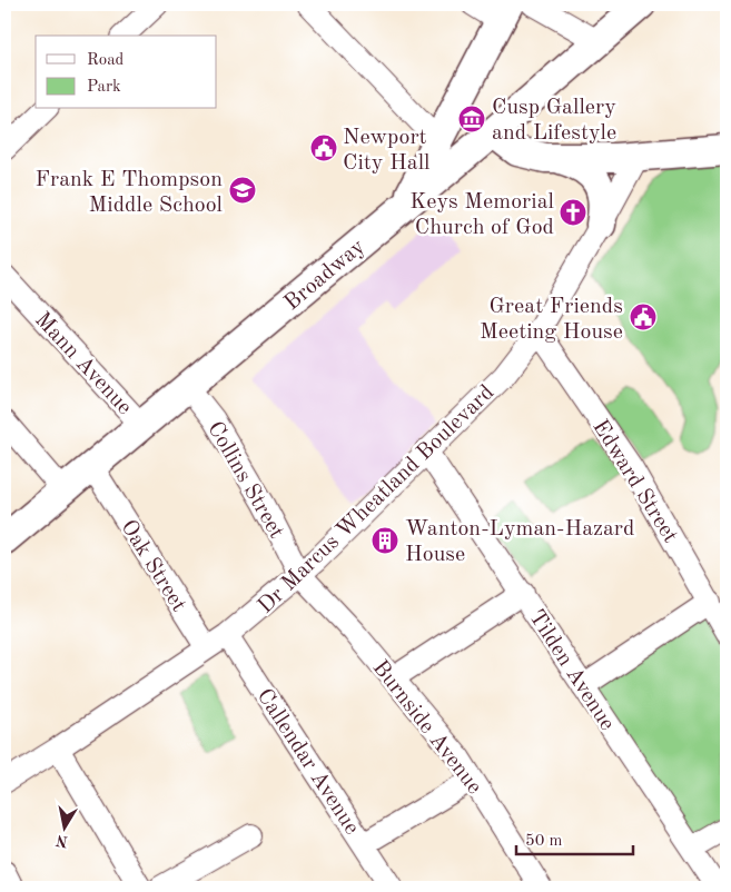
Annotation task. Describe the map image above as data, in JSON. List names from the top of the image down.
{
  "streets": {
    "main road": ["Broadway"],
    "street": [
      "Mann Avenue",
      "Collins Street",
      "Edward Street",
      "Dr Marcus Wheatland Boulevard",
      "Oak Street",
      "Tilden Avenue",
      "Burnside Avenue",
      "Callendar Avenue"
    ]
  },
  "crossings": [
    ["Broadway", "Mann Avenue"],
    ["Broadway", "Collins Street"],
    ["Broadway", "Oak Street"],
    ["Collins Street", "Dr Marcus Wheatland Boulevard"],
    ["Collins Street", "Burnside Avenue"],
    ["Edward Street", "Dr Marcus Wheatland Boulevard"],
    ["Dr Marcus Wheatland Boulevard", "Oak Street"],
    ["Dr Marcus Wheatland Boulevard", "Tilden Avenue"],
    ["Dr Marcus Wheatland Boulevard", "Burnside Avenue"],
    ["Dr Marcus Wheatland Boulevard", "Callendar Avenue"]
  ],
  "places": {
    "museum": ["Cusp Gallery and Lifestyle"],
    "public building": ["Newport City Hall", "Great Friends Meeting House"],
    "school or university": ["Frank E Thompson Middle School"],
    "church": ["Keys Memorial Church of God"],
    "building": ["Wanton-Lyman-Hazard House"]
  },
  "legend": ["Road", "Park"],
  "scale_bar": "50 m",
  "north": "bottom"
}
